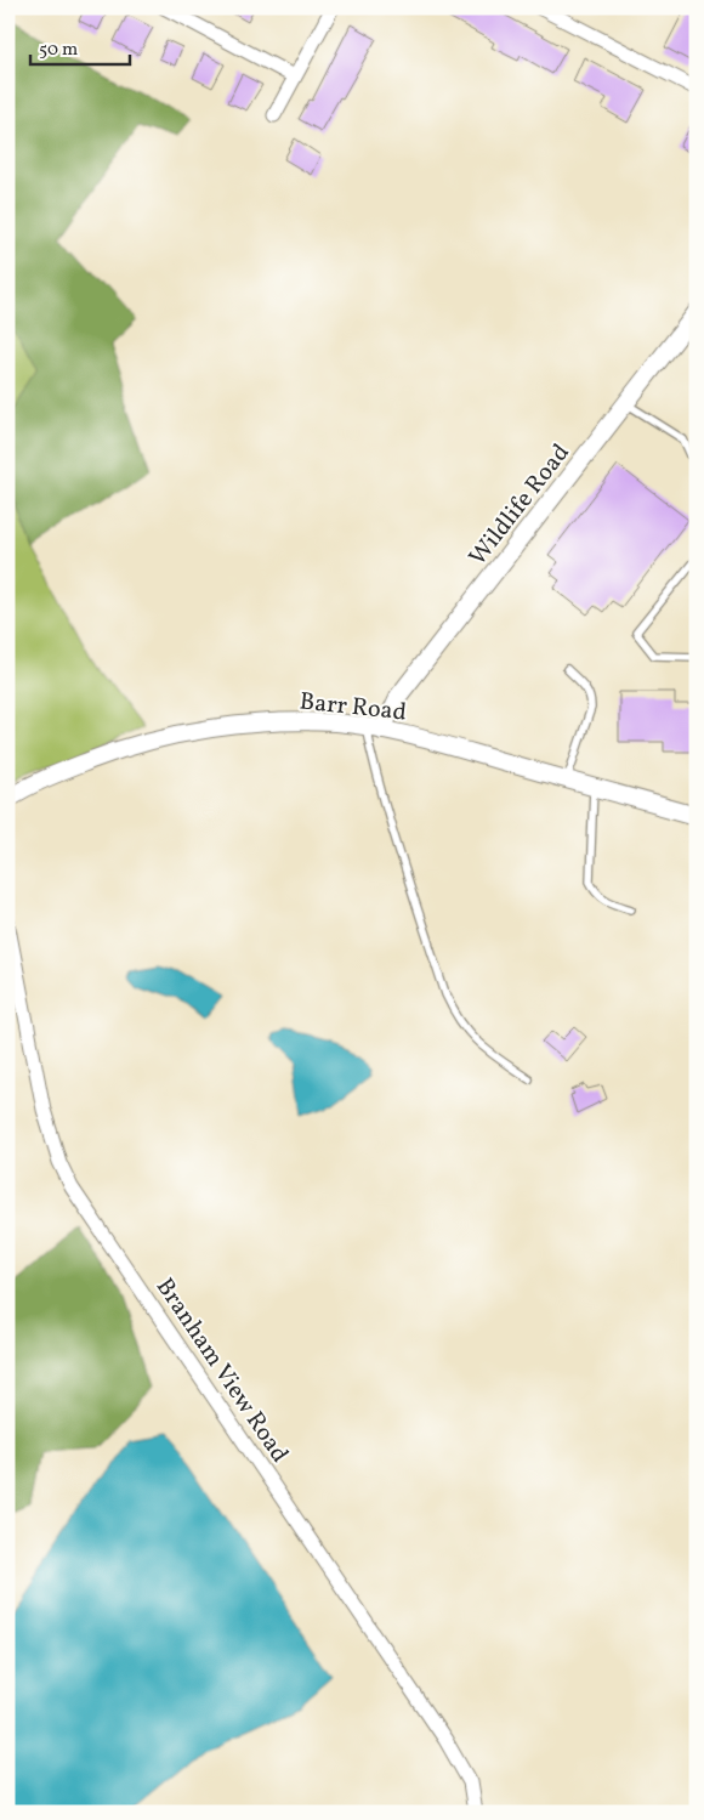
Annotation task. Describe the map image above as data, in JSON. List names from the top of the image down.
{
  "streets": {
    "street": ["Wildlife Road", "Barr Road", "Branham View Road"]
  },
  "crossings": [
    ["Wildlife Road", "Barr Road"]
  ],
  "scale_bar": "50 m"
}
